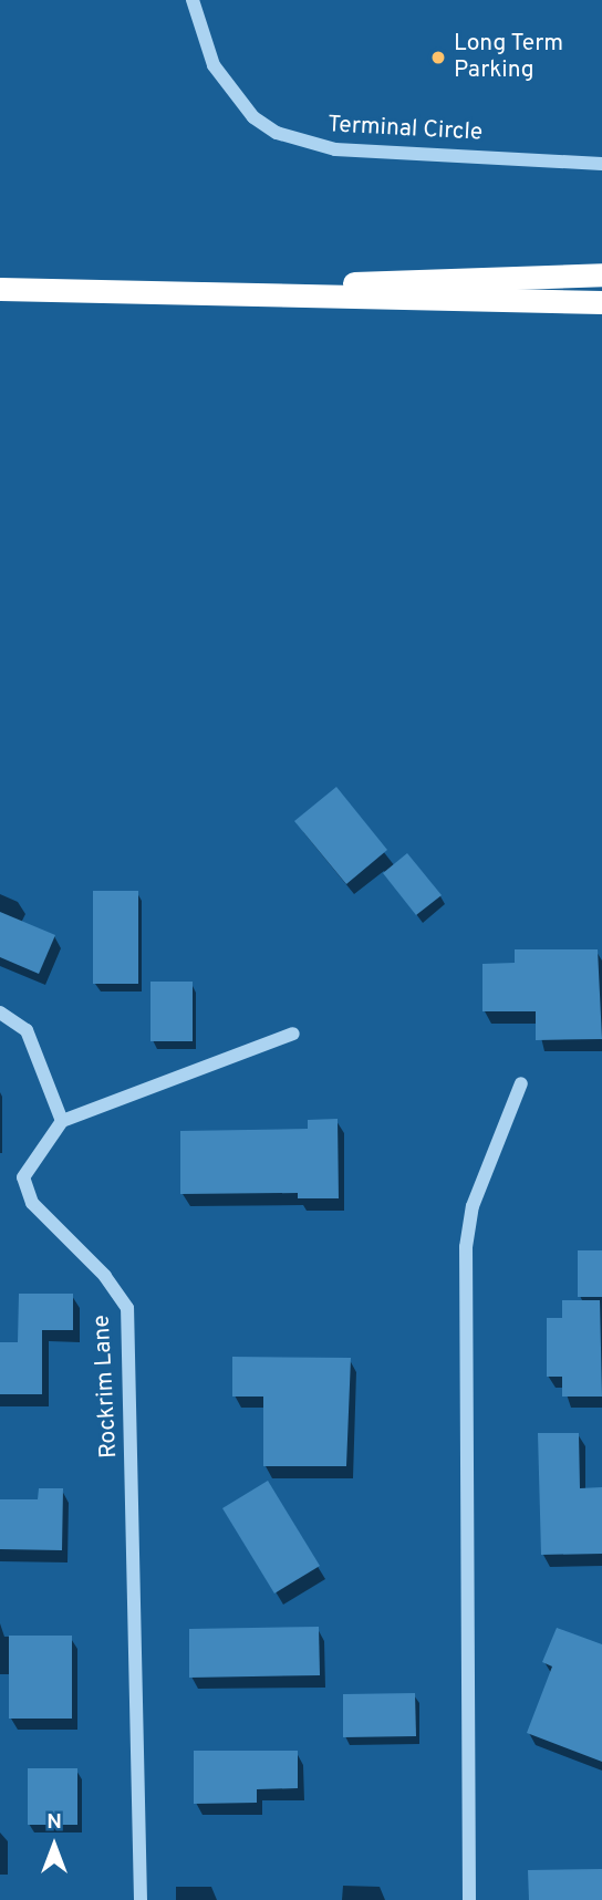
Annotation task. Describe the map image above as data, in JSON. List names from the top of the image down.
{
  "streets": {
    "street": ["Terminal Circle", "Rockrim Lane"]
  },
  "places": ["Long Term Parking"],
  "north": "top"
}
